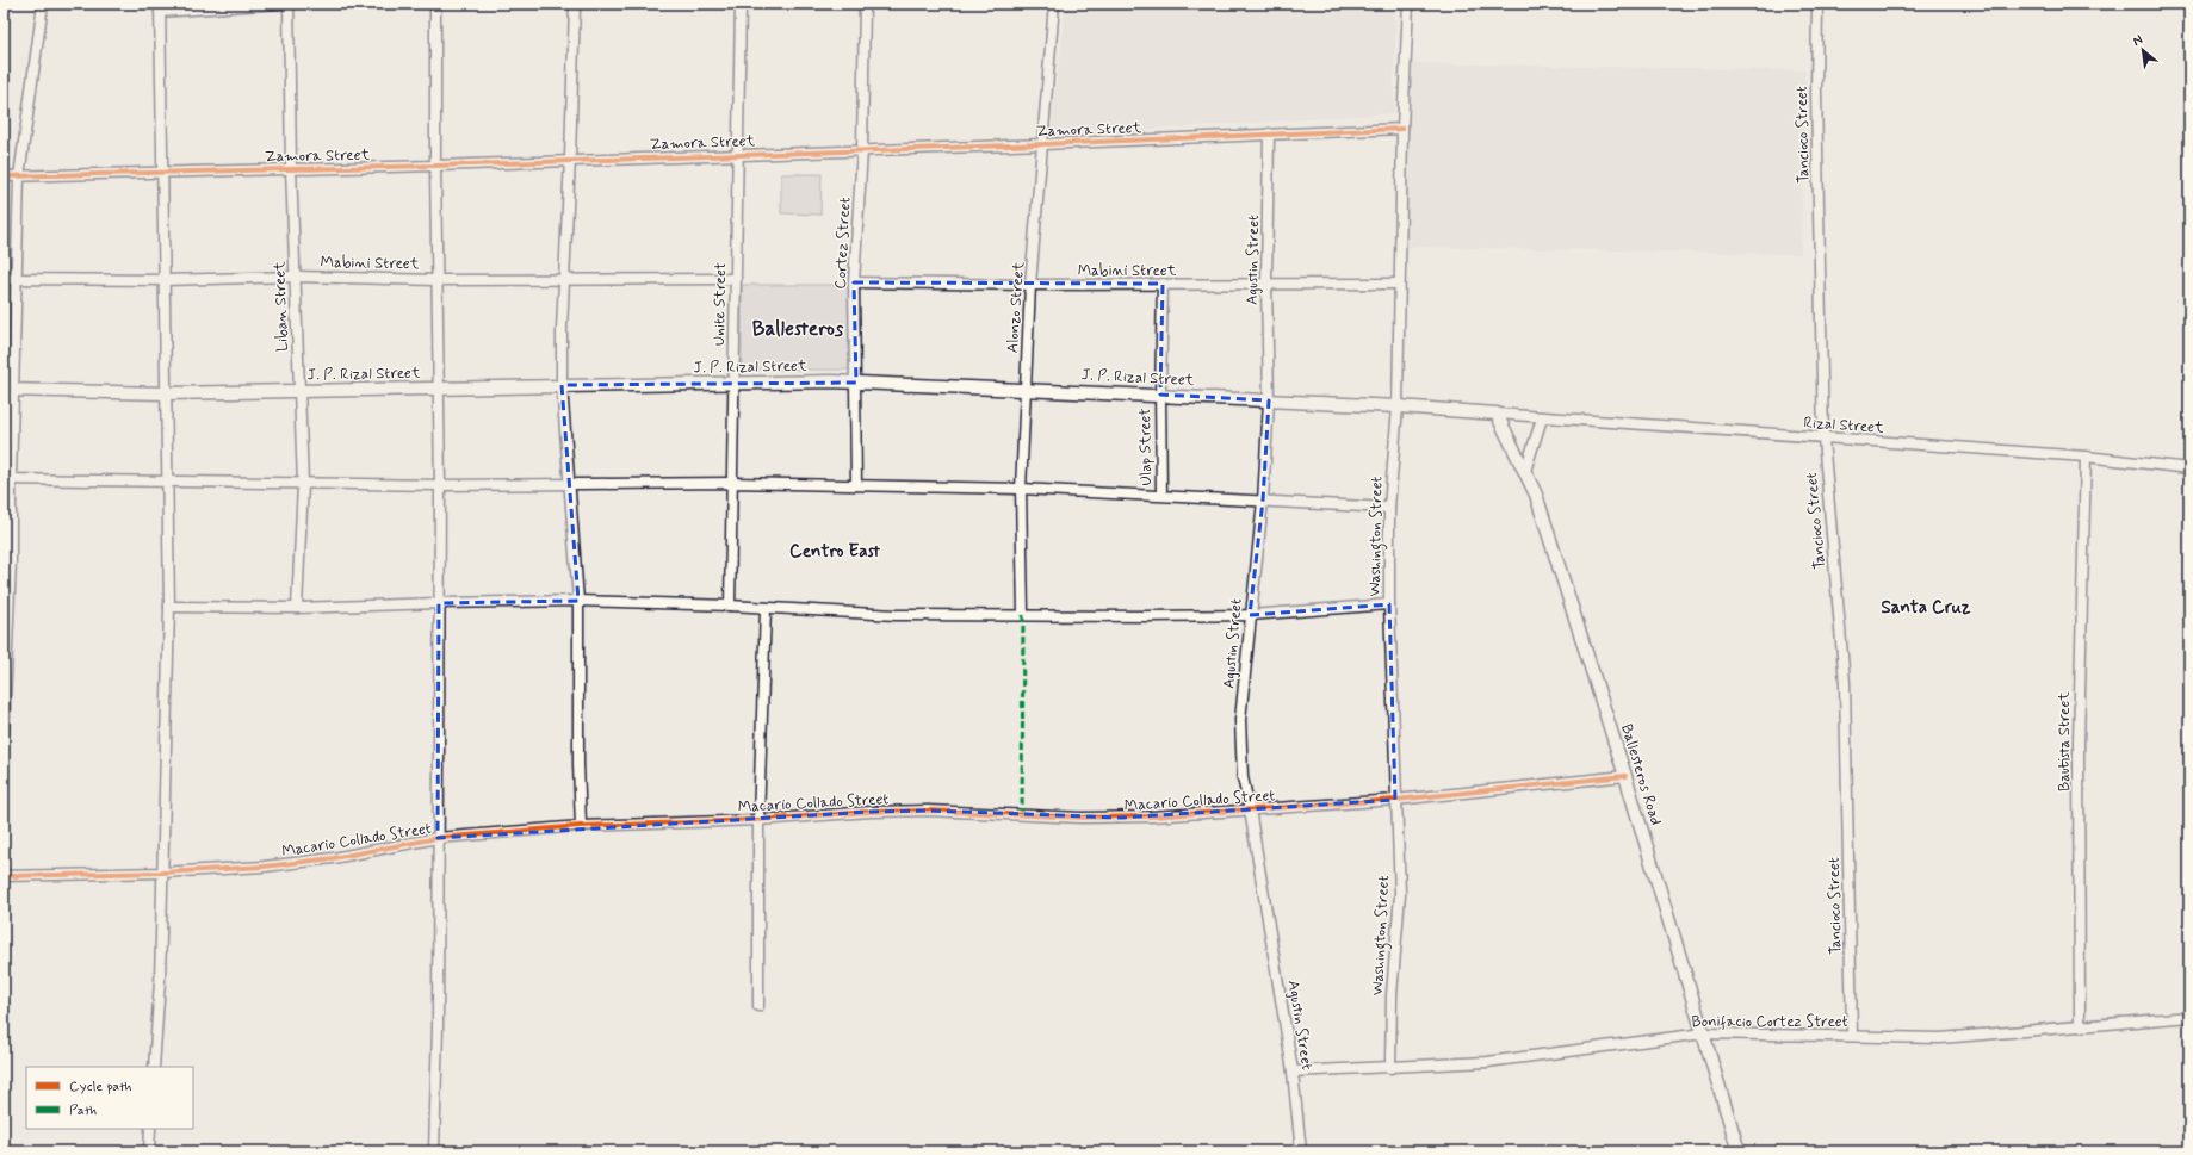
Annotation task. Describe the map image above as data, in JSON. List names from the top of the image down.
{
  "streets": {
    "main road": ["J. P. Rizal Street", "Ballesteros Road"],
    "street": [
      "Zamora Street",
      "Tancioco Street",
      "Cortez Street",
      "Agustin Street",
      "Mabini Street",
      "Unite Street",
      "Liban Street",
      "Alonzo Street",
      "Rizal Street",
      "Ulap Street",
      "Washington Street",
      "Bautista Street",
      "Macario Collado Street",
      "Bonifacio Cortez Street"
    ]
  },
  "crossings": [
    ["Zamora Street", "Cortez Street"],
    ["Zamora Street", "Agustin Street"],
    ["Zamora Street", "Unite Street"],
    ["Zamora Street", "Liban Street"],
    ["Zamora Street", "Alonzo Street"],
    ["Zamora Street", "Washington Street"],
    ["Tancioco Street", "Rizal Street"],
    ["Tancioco Street", "Bonifacio Cortez Street"],
    ["Cortez Street", "Mabini Street"],
    ["Cortez Street", "J. P. Rizal Street"],
    ["Agustin Street", "Mabini Street"],
    ["Agustin Street", "J. P. Rizal Street"],
    ["Agustin Street", "Macario Collado Street"],
    ["Agustin Street", "Bonifacio Cortez Street"],
    ["Mabini Street", "Unite Street"],
    ["Mabini Street", "Liban Street"],
    ["Mabini Street", "Alonzo Street"],
    ["Mabini Street", "Ulap Street"],
    ["Mabini Street", "Washington Street"],
    ["Unite Street", "J. P. Rizal Street"],
    ["Liban Street", "J. P. Rizal Street"],
    ["Alonzo Street", "J. P. Rizal Street"],
    ["J. P. Rizal Street", "Rizal Street"],
    ["J. P. Rizal Street", "Ulap Street"],
    ["J. P. Rizal Street", "Washington Street"],
    ["J. P. Rizal Street", "Ballesteros Road"],
    ["Rizal Street", "Bautista Street"],
    ["Rizal Street", "Ballesteros Road"],
    ["Washington Street", "Macario Collado Street"],
    ["Washington Street", "Bonifacio Cortez Street"],
    ["Bautista Street", "Bonifacio Cortez Street"],
    ["Ballesteros Road", "Macario Collado Street"],
    ["Ballesteros Road", "Bonifacio Cortez Street"]
  ],
  "districts": ["Ballesteros", "Centro East", "Santa Cruz"],
  "legend": ["Cycle path", "Path"],
  "north": "top left"
}
